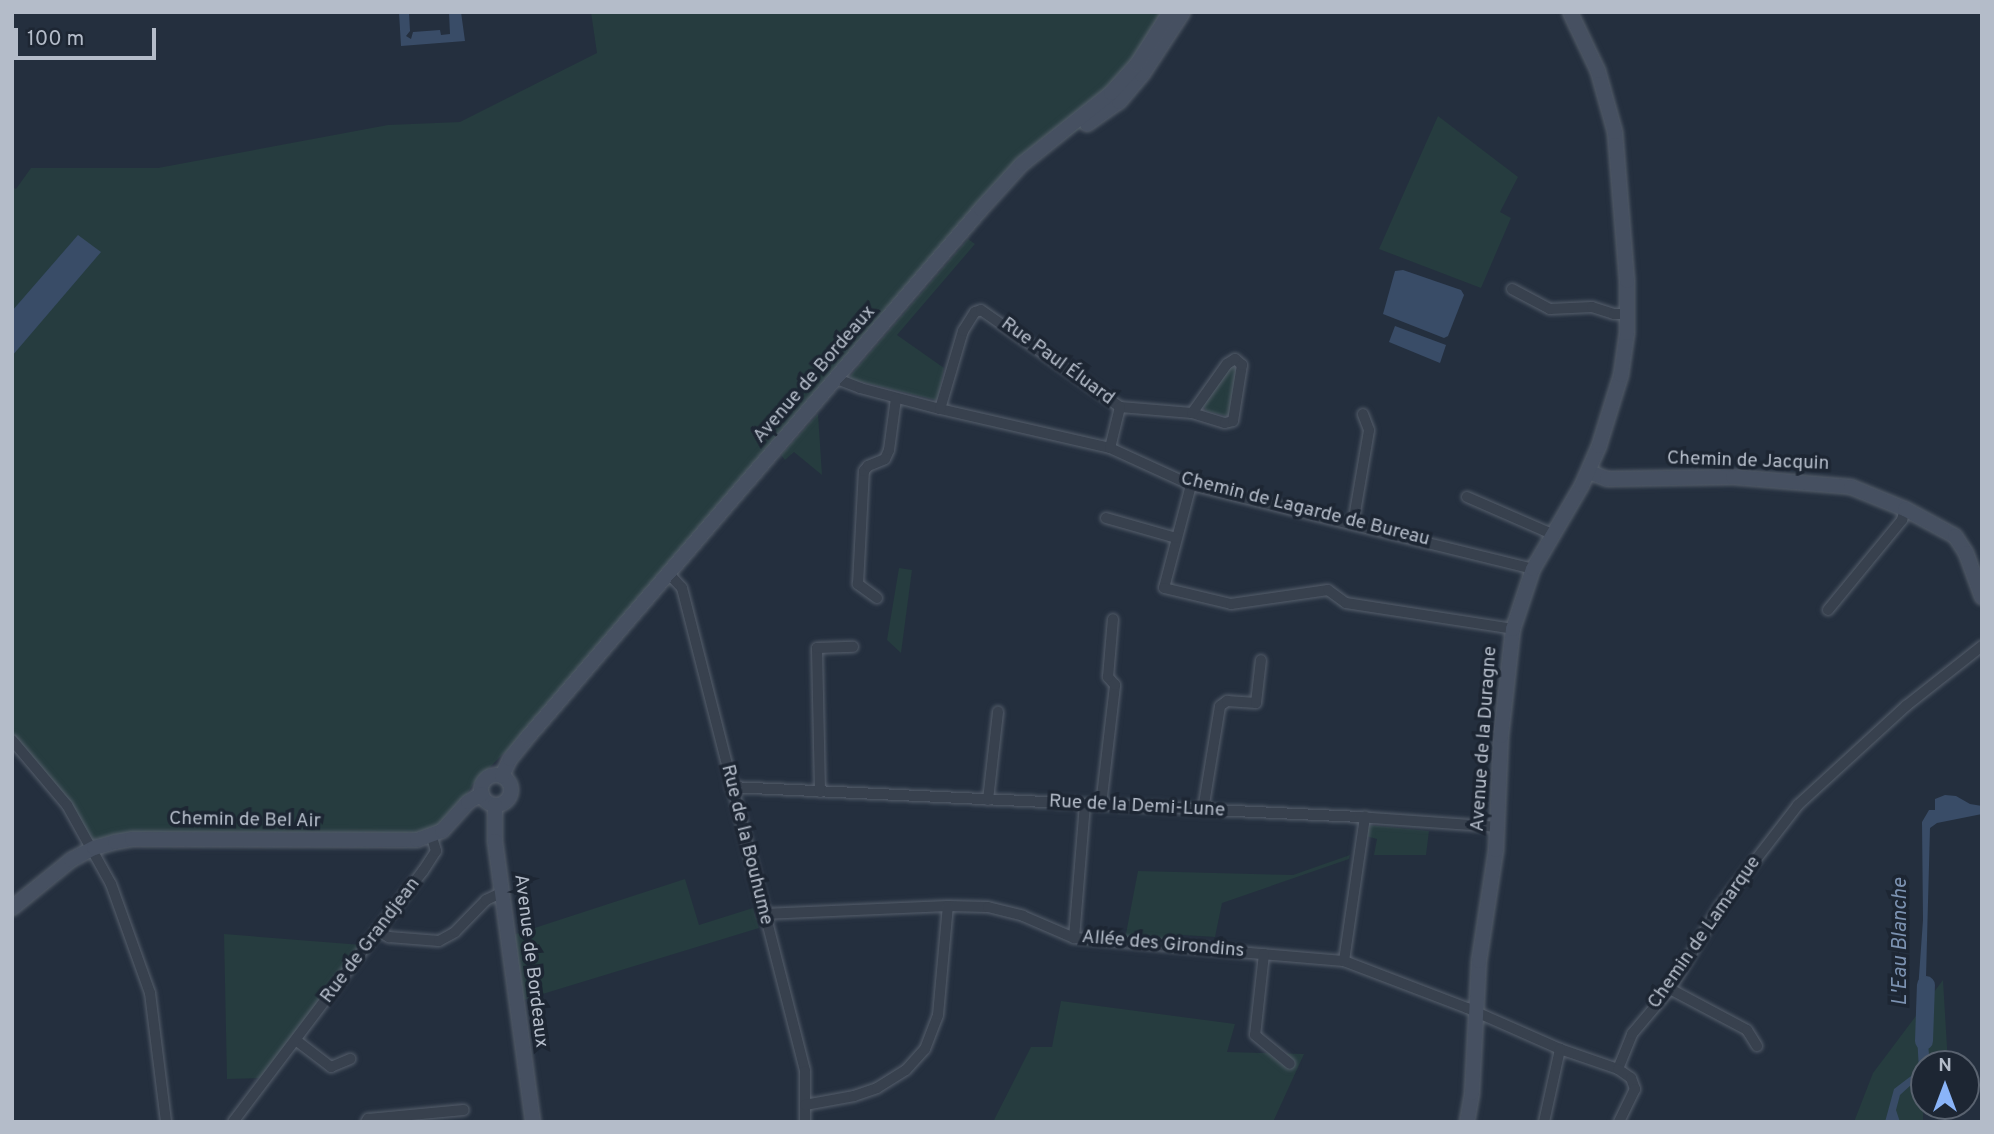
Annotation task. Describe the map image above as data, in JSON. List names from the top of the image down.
{
  "streets": {
    "street": [
      "Rue Paul Éluard",
      "Avenue de Bordeaux",
      "Chemin de Jacquin",
      "Chemin de Lagarde de Bureau",
      "Avenue de la Duragne",
      "Rue de la Demi-Lune",
      "Chemin de Bel Air",
      "Rue de la Bouhume",
      "Chemin de Lamarque",
      "Rue de Grandjean",
      "Allée des Girondins"
    ]
  },
  "crossings": [
    ["Rue Paul Éluard", "Chemin de Lagarde de Bureau"],
    ["Avenue de Bordeaux", "Chemin de Lagarde de Bureau"],
    ["Avenue de Bordeaux", "Rue de la Bouhume"],
    ["Chemin de Jacquin", "Avenue de la Duragne"],
    ["Chemin de Lagarde de Bureau", "Avenue de la Duragne"],
    ["Avenue de la Duragne", "Rue de la Demi-Lune"],
    ["Avenue de la Duragne", "Allée des Girondins"],
    ["Rue de la Demi-Lune", "Rue de la Bouhume"],
    ["Chemin de Bel Air", "Rue de Grandjean"],
    ["Rue de la Bouhume", "Allée des Girondins"]
  ],
  "water": ["L'Eau Blanche"],
  "scale_bar": "100 m",
  "north": "top"
}
